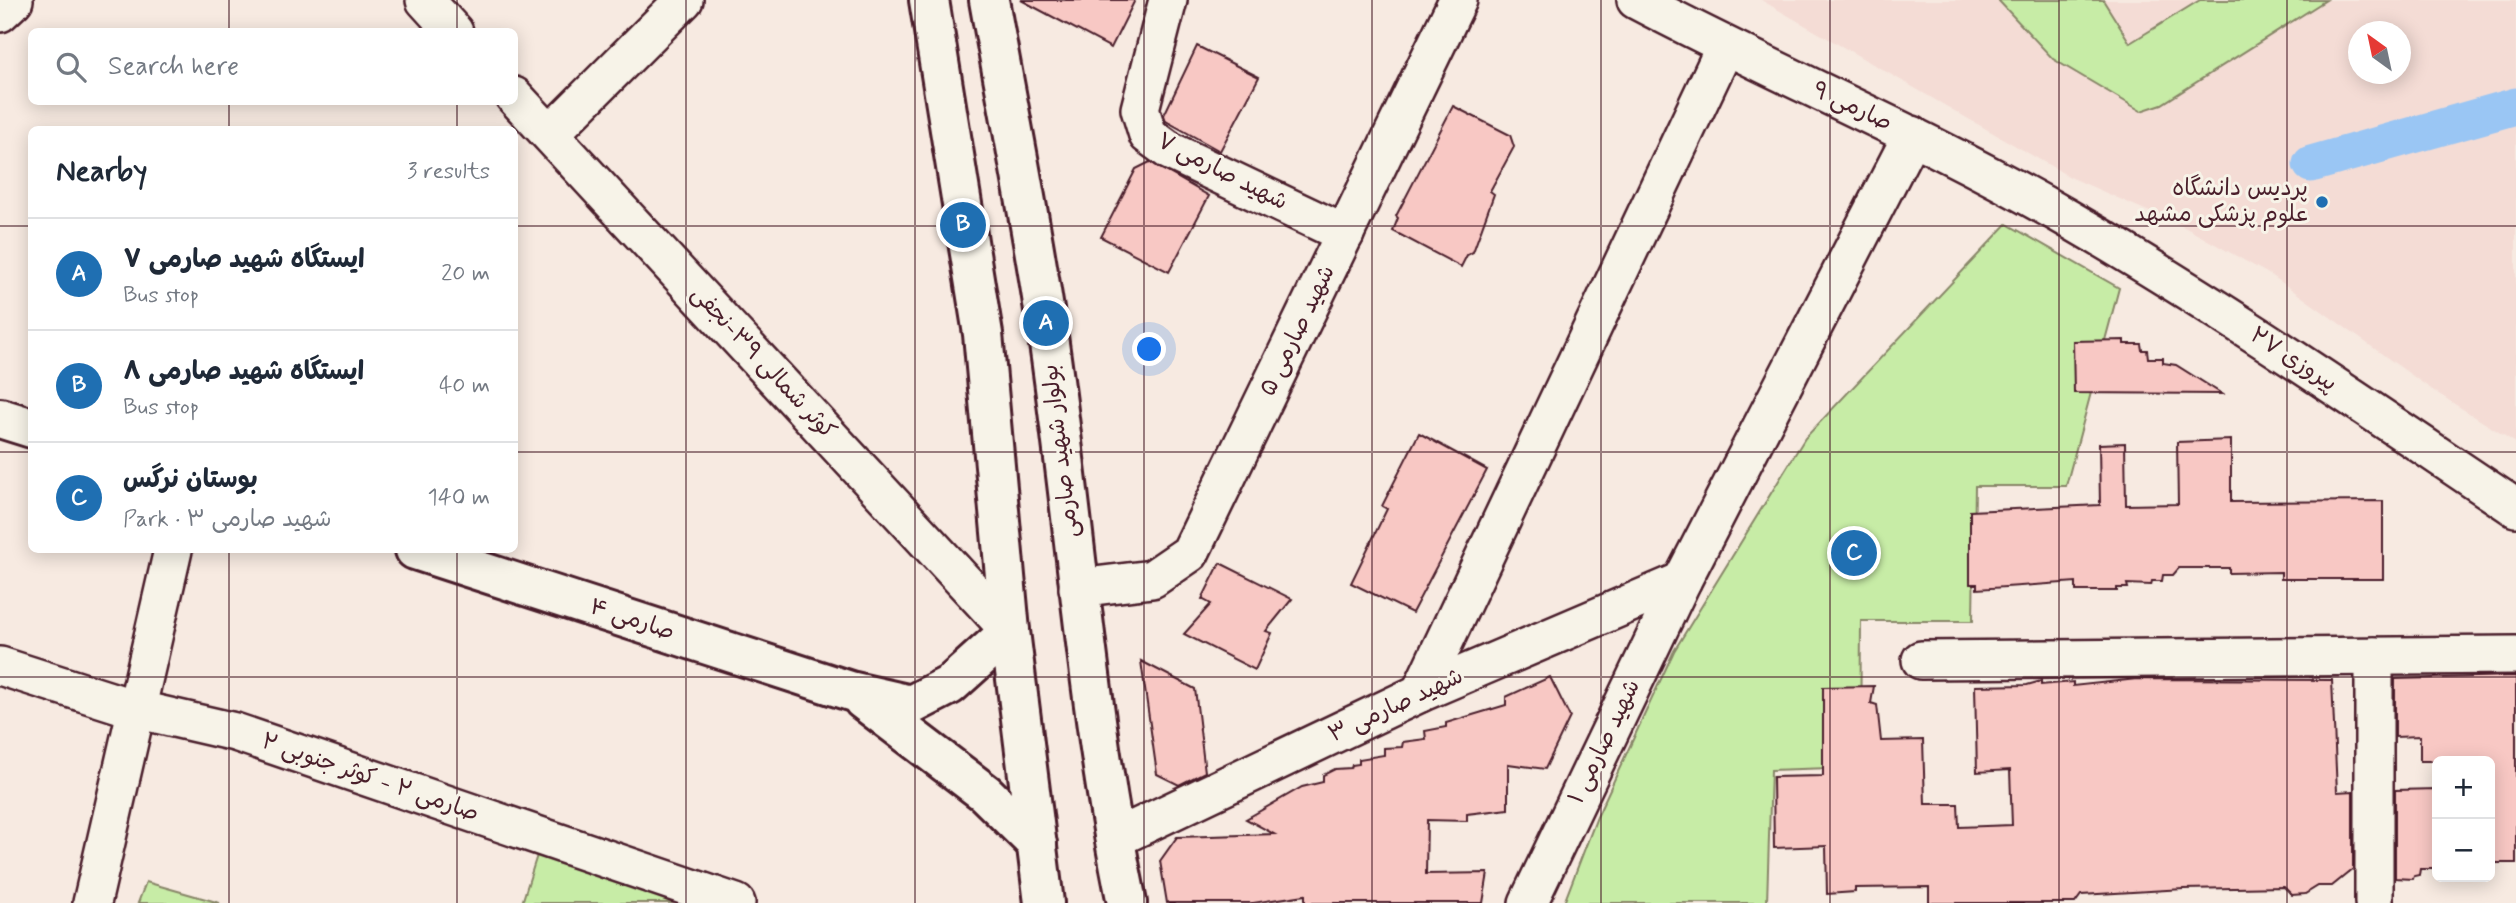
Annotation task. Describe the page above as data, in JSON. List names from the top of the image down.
{
  "streets": {
    "main road": ["بولوار شهید صارمی", "صارمی ۴"],
    "street": [
      "صارمی ۹",
      "شهید صارمی ۷",
      "شهید صارمی ۵",
      "پیروزی ۲۷",
      "کوثر شمالی ۳۹-نجفی",
      "شهید صارمی ۳",
      "شهید صارمی ۱",
      "صارمی ۲ - کوثر جنوبی ۲"
    ]
  },
  "crossings": [
    ["صارمی ۹", "پیروزی ۲۷"],
    ["صارمی ۹", "شهید صارمی ۱"],
    ["شهید صارمی ۷", "شهید صارمی ۵"],
    ["شهید صارمی ۵", "بولوار شهید صارمی"],
    ["بولوار شهید صارمی", "شهید صارمی ۳"],
    ["شهید صارمی ۳", "شهید صارمی ۱"]
  ],
  "places": ["پردیس دانشگاه علوم پزشکی مشهد"],
  "north": "top left",
  "page": {
    "search": "Search here",
    "heading": ["Nearby", "3 results"],
    "pins": ["B", "A", "C"],
    "list": [
      {
        "mark": "A",
        "name": "ایستگاه شهید صارمی ۷",
        "note": "Bus stop",
        "value": "20 m"
      },
      {
        "mark": "B",
        "name": "ایستگاه شهید صارمی ۸",
        "note": "Bus stop",
        "value": "40 m"
      },
      {
        "mark": "C",
        "name": "بوستان نرگس",
        "note": "Park · شهید صارمی ۳",
        "value": "140 m"
      }
    ],
    "map_buttons": ["+", "−"]
  }
}
